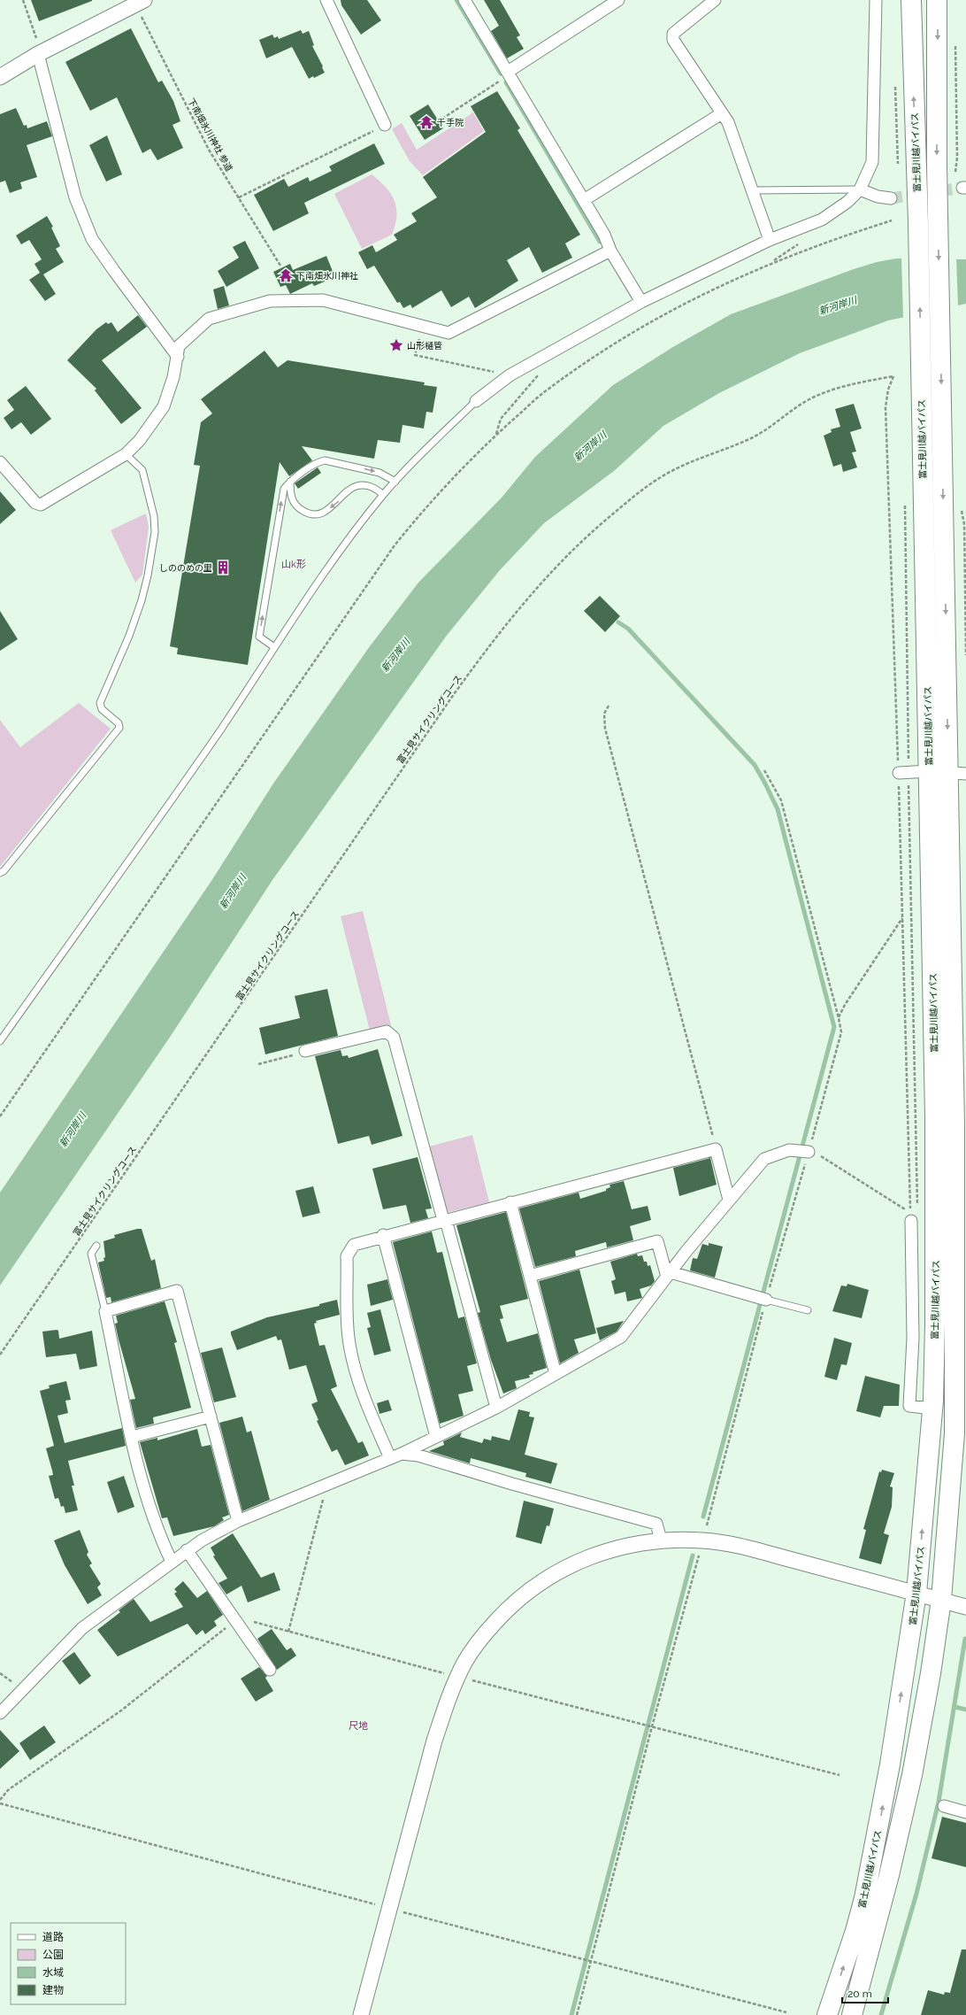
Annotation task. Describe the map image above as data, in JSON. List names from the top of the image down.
{
  "streets": {
    "highway": ["富士見川越バイパス"],
    "path": ["下南畑氷川神社 参道", "富士見サイクリングコース"]
  },
  "districts": ["山k形", "尺地"],
  "water": ["新河岸川"],
  "places": {
    "temple": ["千手院", "下南畑氷川神社"],
    "place": ["山形樋管"],
    "building": ["しののめの里"]
  },
  "legend": [
    "道路",
    "公園",
    "水域",
    "建物"
  ],
  "scale_bar": "20 m"
}
